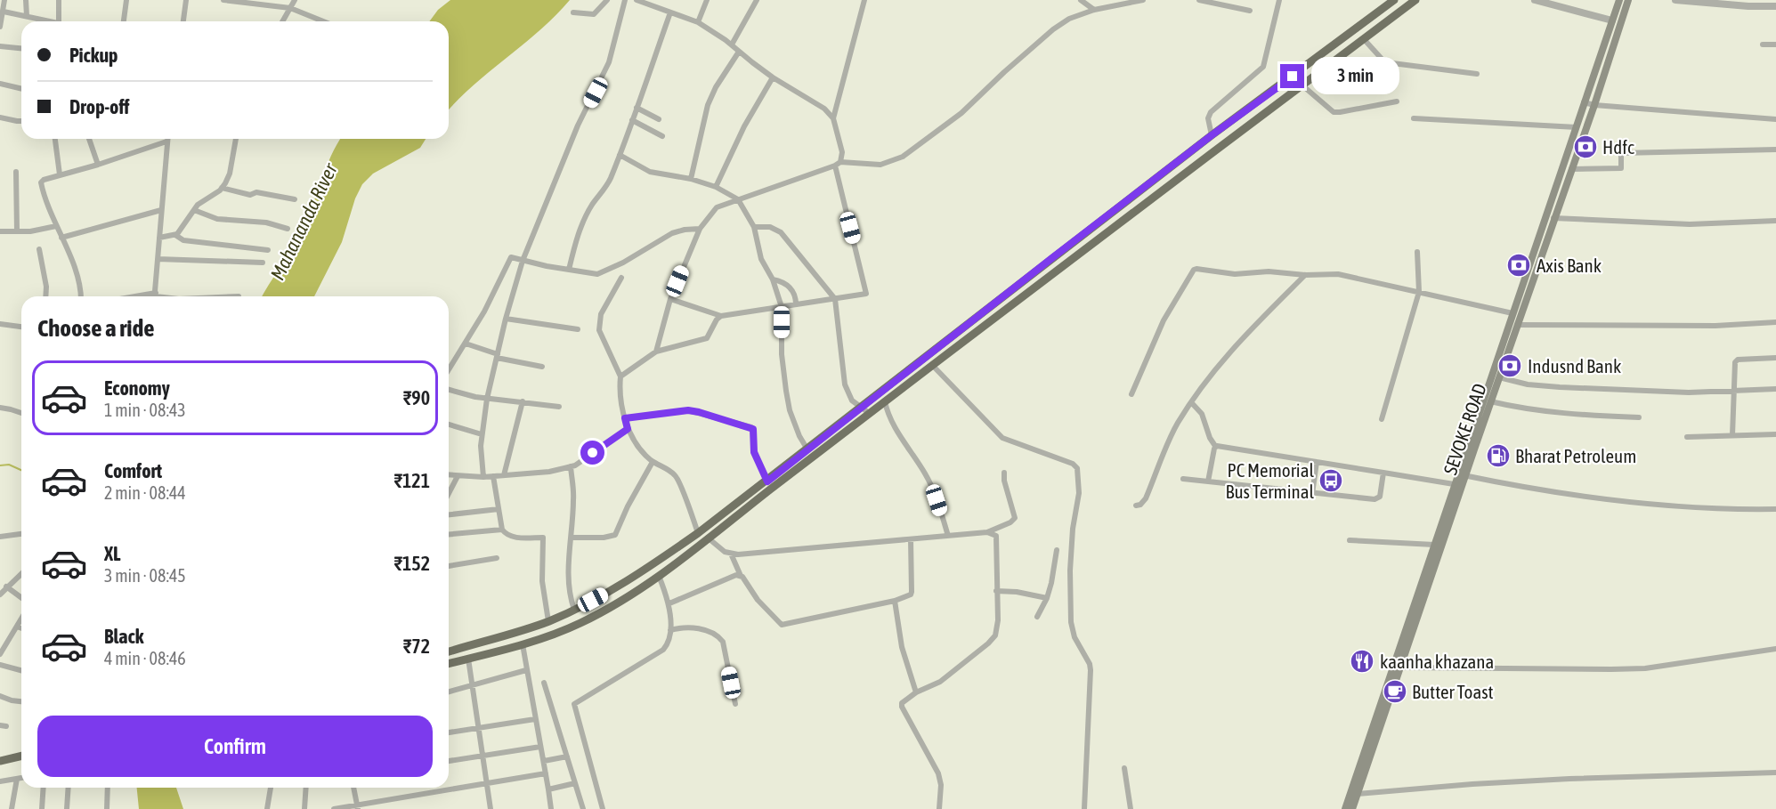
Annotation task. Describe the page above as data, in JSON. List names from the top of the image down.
{
  "streets": {
    "main road": ["SEVOKE ROAD"]
  },
  "water": ["Mahananda River"],
  "places": {
    "bank": ["Hdfc", "Axis Bank", "Indusnd Bank"],
    "fuel station": ["Bharat Petroleum"],
    "bus stop": ["PC Memorial Bus Terminal"],
    "restaurant": ["kaanha khazana"],
    "cafe": ["Butter Toast"]
  },
  "page": {
    "banner": ["Pickup", "Drop-off"],
    "bubble": "3 min",
    "heading": "Choose a ride",
    "list": [
      {
        "name": "Economy",
        "note": "1 min · 08:43",
        "value": "₹90"
      },
      {
        "name": "Comfort",
        "note": "2 min · 08:44",
        "value": "₹121"
      },
      {
        "name": "XL",
        "note": "3 min · 08:45",
        "value": "₹152"
      },
      {
        "name": "Black",
        "note": "4 min · 08:46",
        "value": "₹72"
      }
    ],
    "buttons": "Confirm"
  }
}
